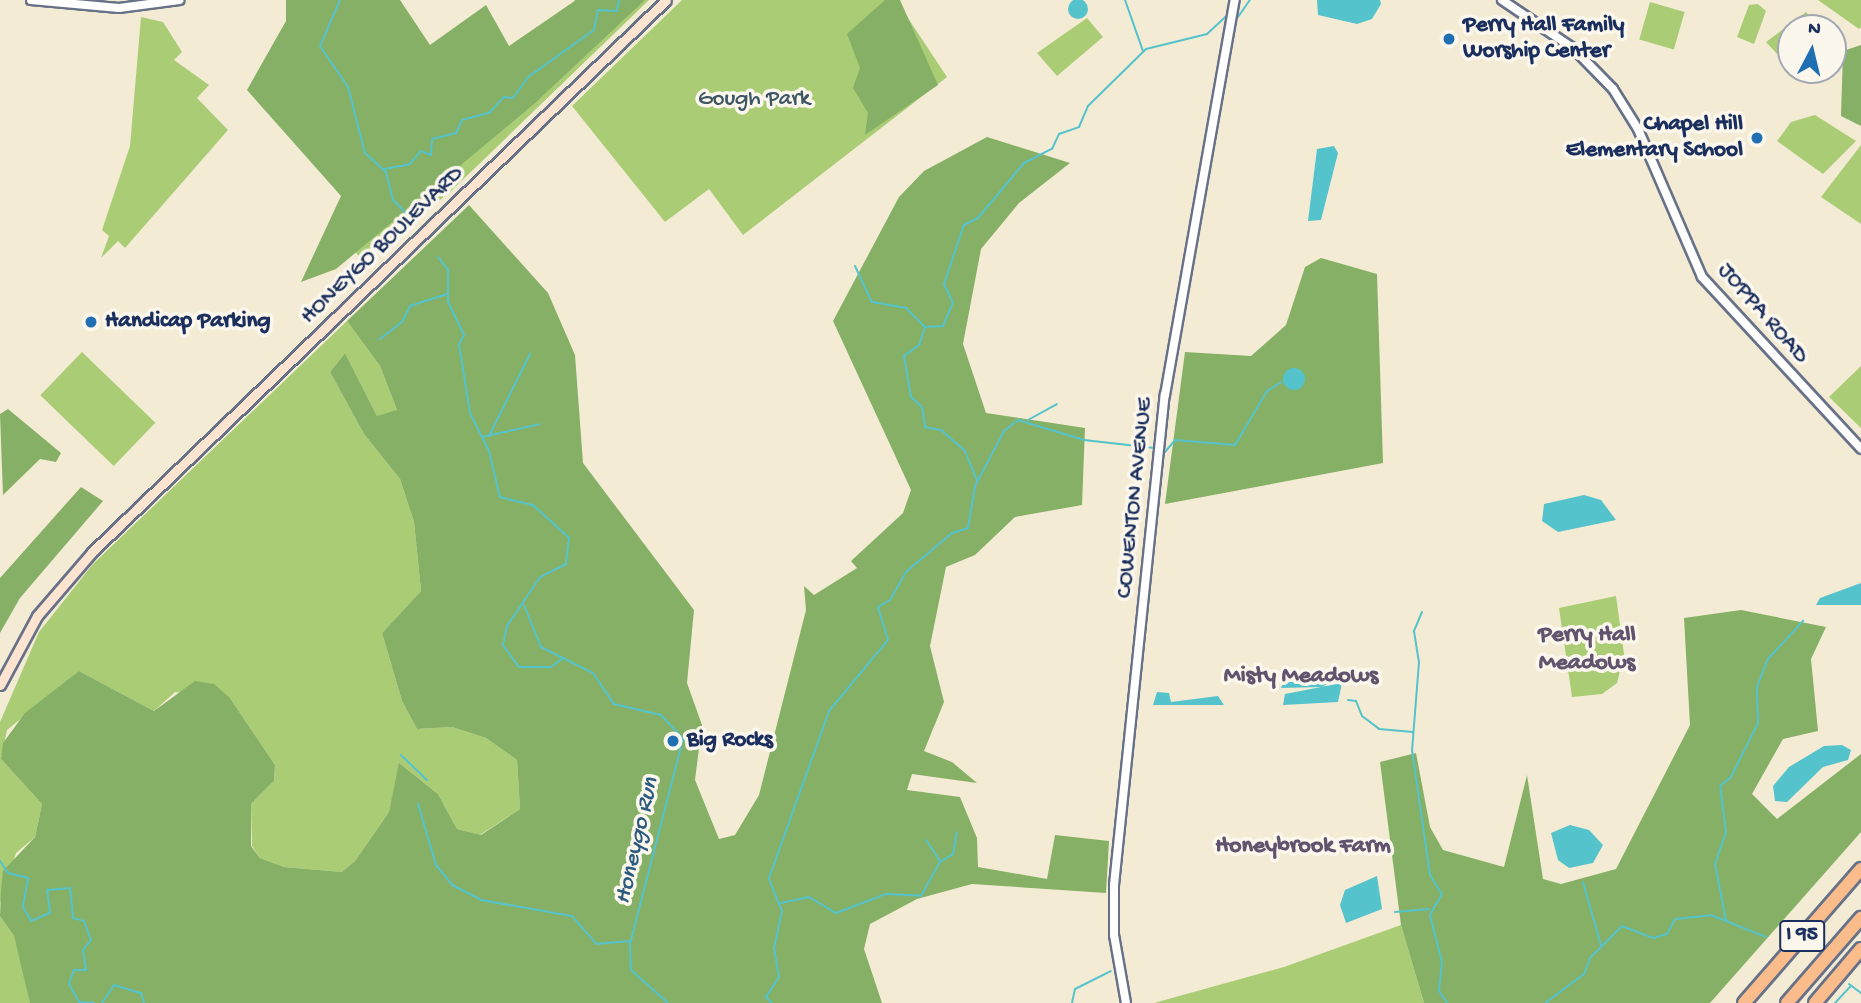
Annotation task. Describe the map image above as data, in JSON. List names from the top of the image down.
{
  "streets": {
    "highway": ["I 95"],
    "main road": ["HONEYGO BOULEVARD"],
    "street": ["JOPPA ROAD", "COWENTON AVENUE"]
  },
  "districts": ["Perry Hall Meadows", "Misty Meadows", "Honeybrook Farm"],
  "water": ["Honeygo Run"],
  "parks": ["Gough Park"],
  "places": [
    "Perry Hall Family Worship Center",
    "Chapel Hill Elementary School",
    "Handicap Parking",
    "Big Rocks"
  ],
  "north": "top"
}
